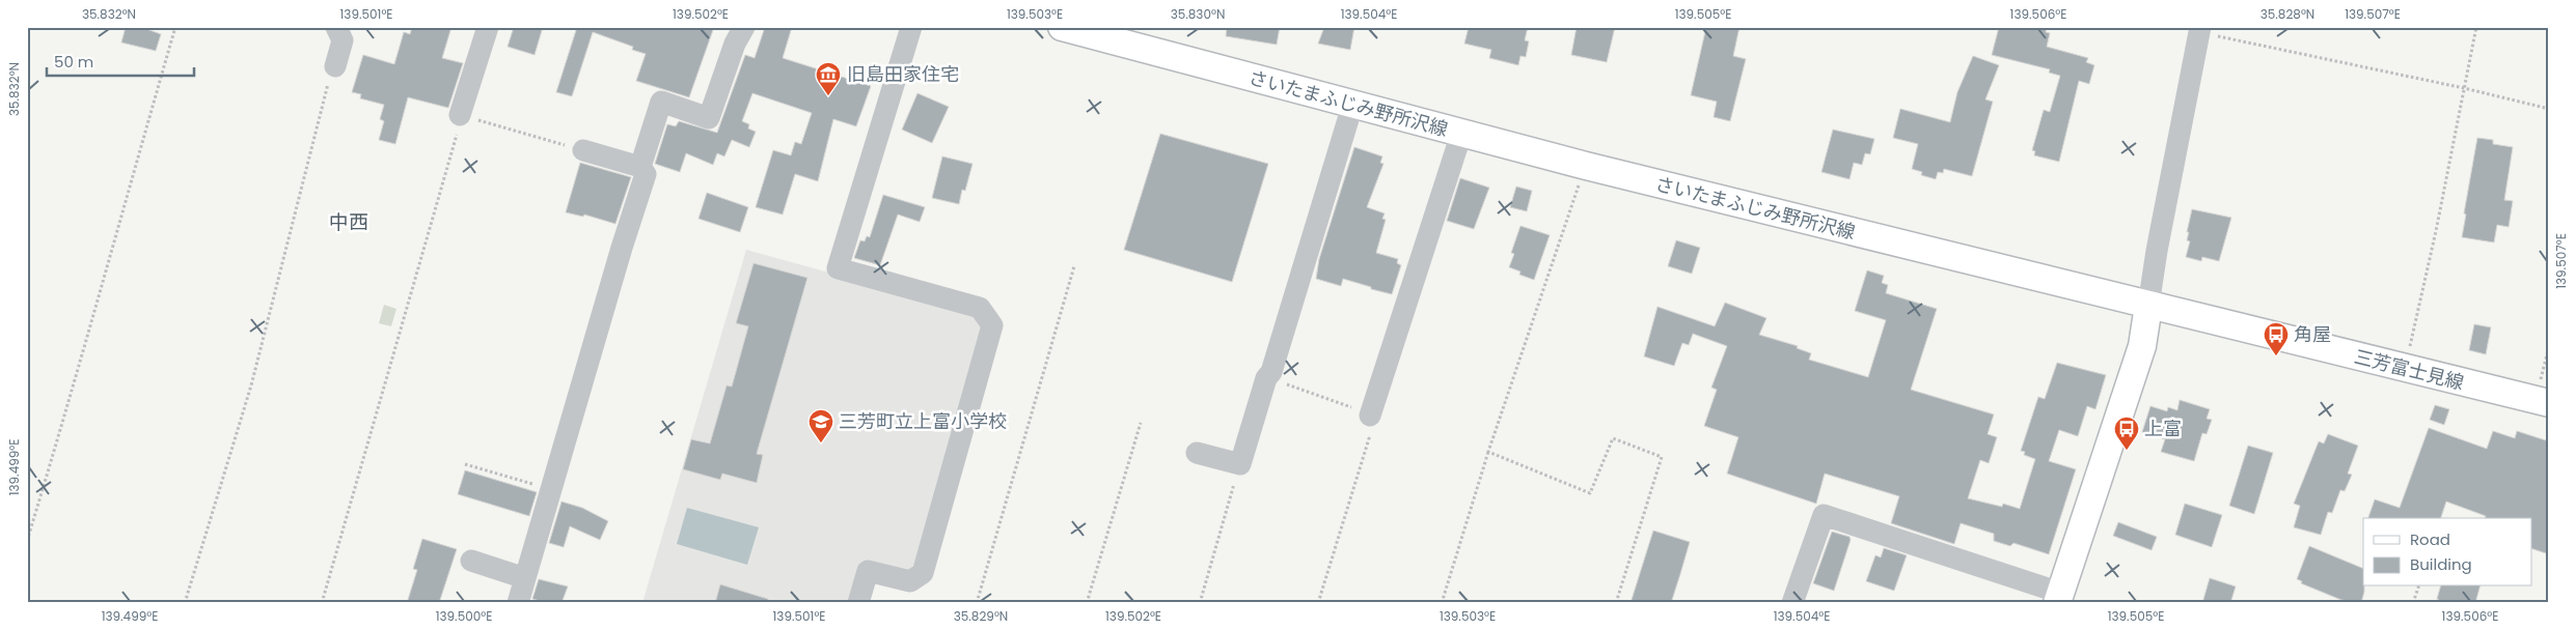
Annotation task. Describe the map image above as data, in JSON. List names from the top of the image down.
{
  "streets": {
    "main road": ["さいたまふじみ野所沢線", "三芳富士見線"]
  },
  "crossings": [
    ["さいたまふじみ野所沢線", "三芳富士見線"]
  ],
  "districts": ["中西"],
  "places": {
    "museum": ["旧島田家住宅"],
    "bus stop": ["角屋", "上富"],
    "school or university": ["三芳町立上富小学校"]
  },
  "legend": ["Road", "Building"],
  "scale_bar": "50 m",
  "coordinates": [
    "35.832°N",
    "139.501°E",
    "139.502°E",
    "139.503°E",
    "35.830°N",
    "139.504°E",
    "139.505°E",
    "139.506°E",
    "35.828°N",
    "139.507°E",
    "139.499°E",
    "139.500°E",
    "35.829°N"
  ]
}
